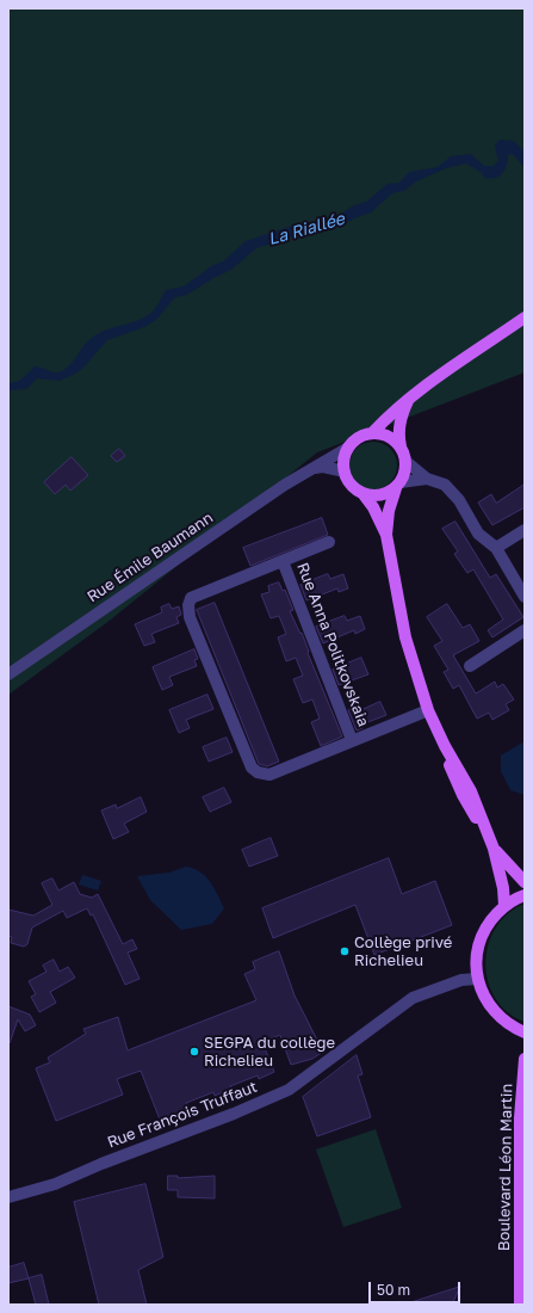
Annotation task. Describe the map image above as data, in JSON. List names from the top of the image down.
{
  "streets": {
    "main road": ["Boulevard Léon Martin"],
    "street": ["Rue Émile Baumann", "Rue Anna Politkovskaia", "Rue François Truffaut"]
  },
  "water": ["La Riallée"],
  "places": ["Collège privé Richelieu", "SEGPA du collège Richelieu"],
  "scale_bar": "50 m"
}
